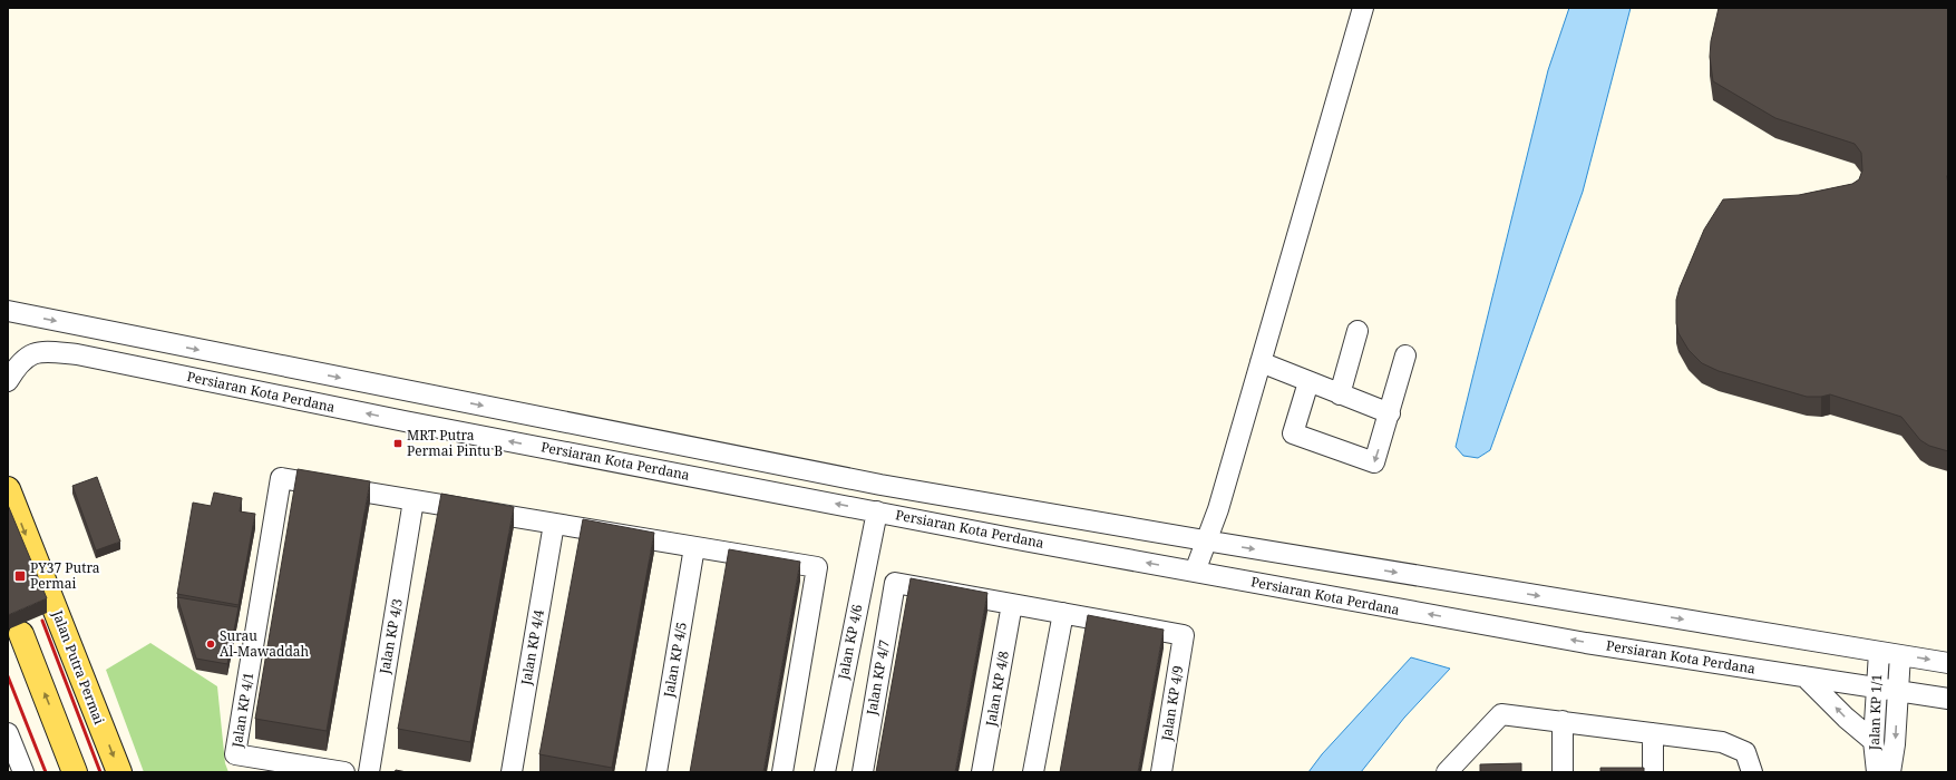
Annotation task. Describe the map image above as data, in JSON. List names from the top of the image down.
{
  "streets": {
    "main road": ["Jalan Putra Permai"],
    "street": [
      "Persiaran Kota Perdana",
      "Jalan KP 4/3",
      "Jalan KP 4/6",
      "Jalan KP 4/4",
      "Jalan KP 4/5",
      "Jalan KP 4/7",
      "Jalan KP 4/8",
      "Jalan KP 4/9",
      "Jalan KP 4/1",
      "Jalan KP 1/1"
    ]
  },
  "crossings": [
    ["Persiaran Kota Perdana", "Jalan KP 4/6"],
    ["Persiaran Kota Perdana", "Jalan KP 1/1"],
    ["Jalan KP 4/3", "Jalan KP 4/1"],
    ["Jalan KP 4/7", "Jalan KP 4/8"]
  ],
  "places": {
    "transit": ["MRT Putra Permai Pintu B", "PY37 Putra Permai"],
    "other": ["Surau Al-Mawaddah"]
  }
}
